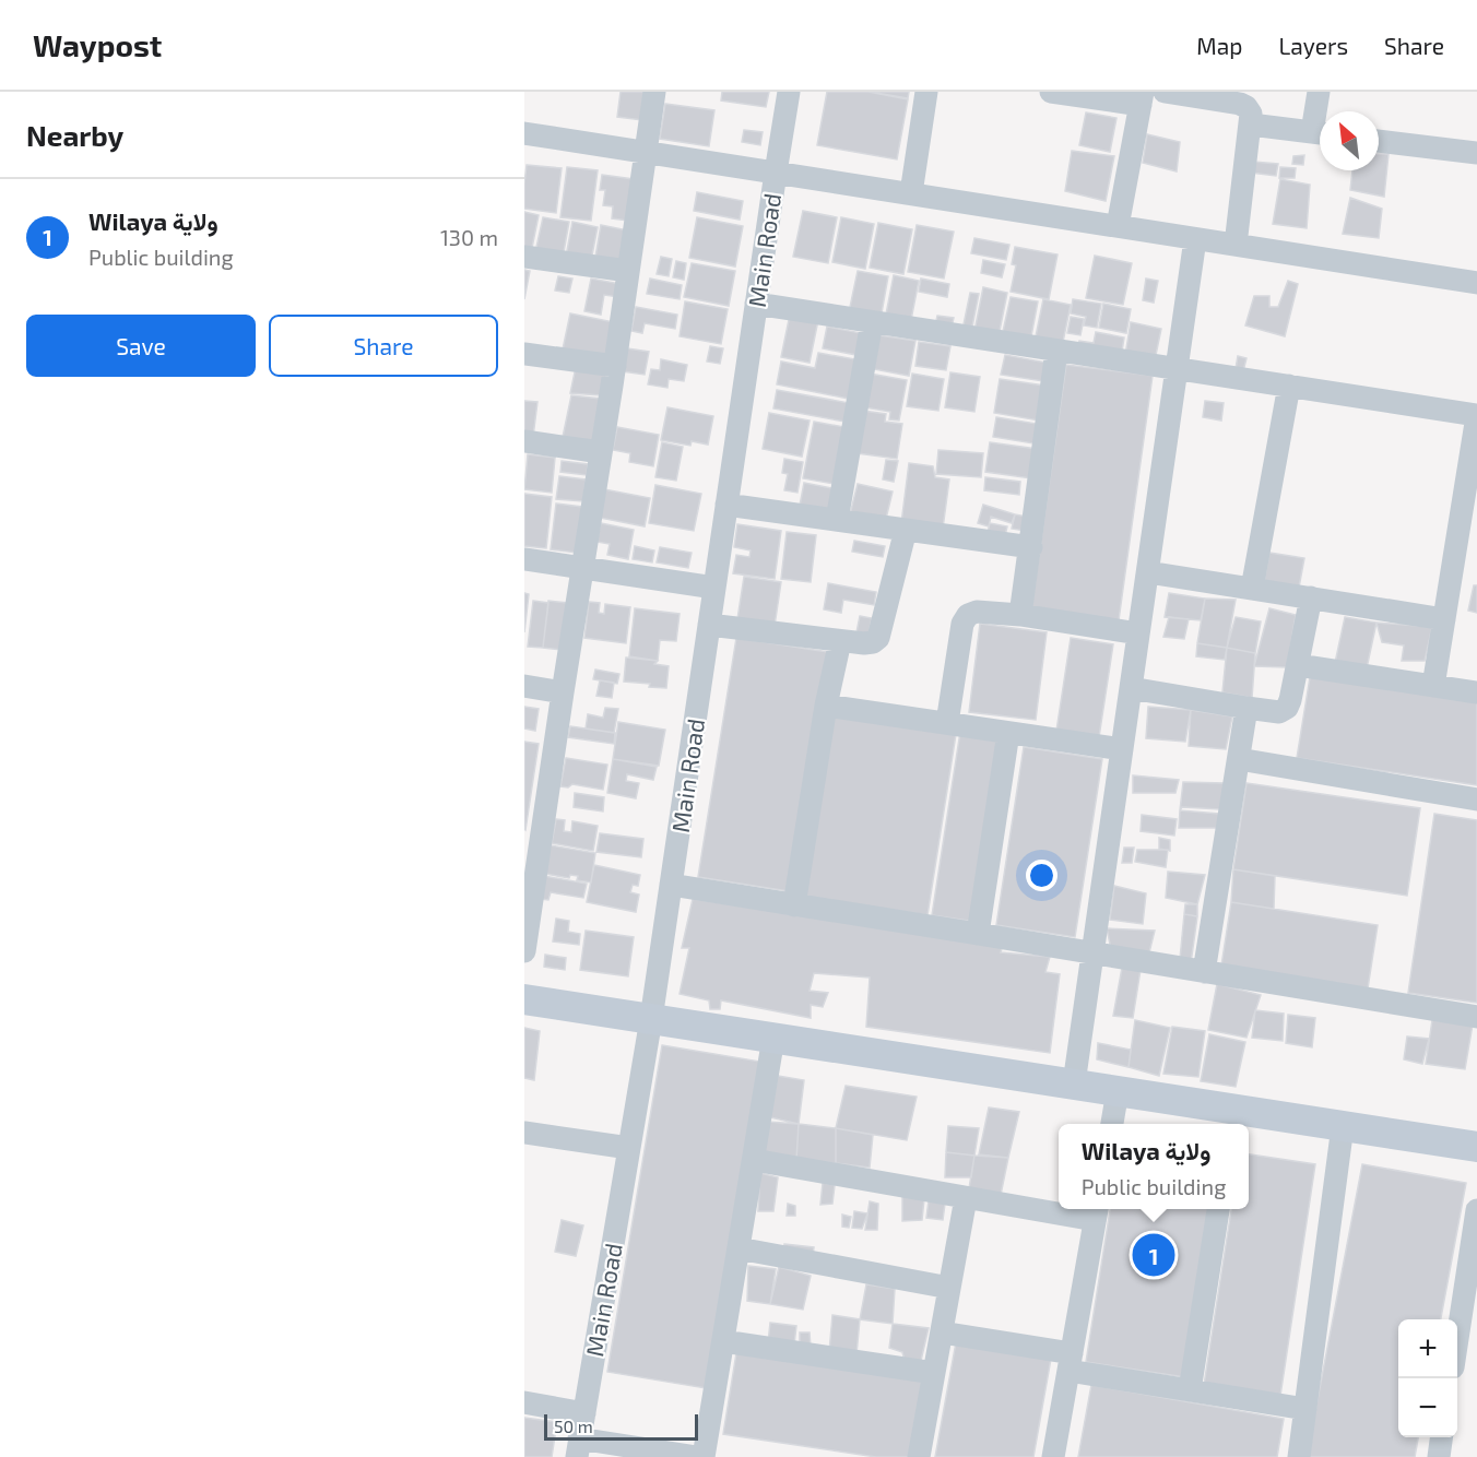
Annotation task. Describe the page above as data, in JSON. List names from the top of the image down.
{
  "streets": {
    "street": ["Main Road"]
  },
  "scale_bar": "50 m",
  "north": "top left",
  "page": {
    "header": "Waypost",
    "nav": ["Map", "Layers", "Share"],
    "heading": "Nearby",
    "list": [
      {
        "mark": "1",
        "name": "Wilaya ولاية",
        "note": "Public building",
        "value": "130 m"
      }
    ],
    "buttons": ["Save", "Share"],
    "popup": ["Wilaya ولاية", "Public building"],
    "pins": "1",
    "map_buttons": ["+", "−"],
    "scale": "50 m"
  }
}
